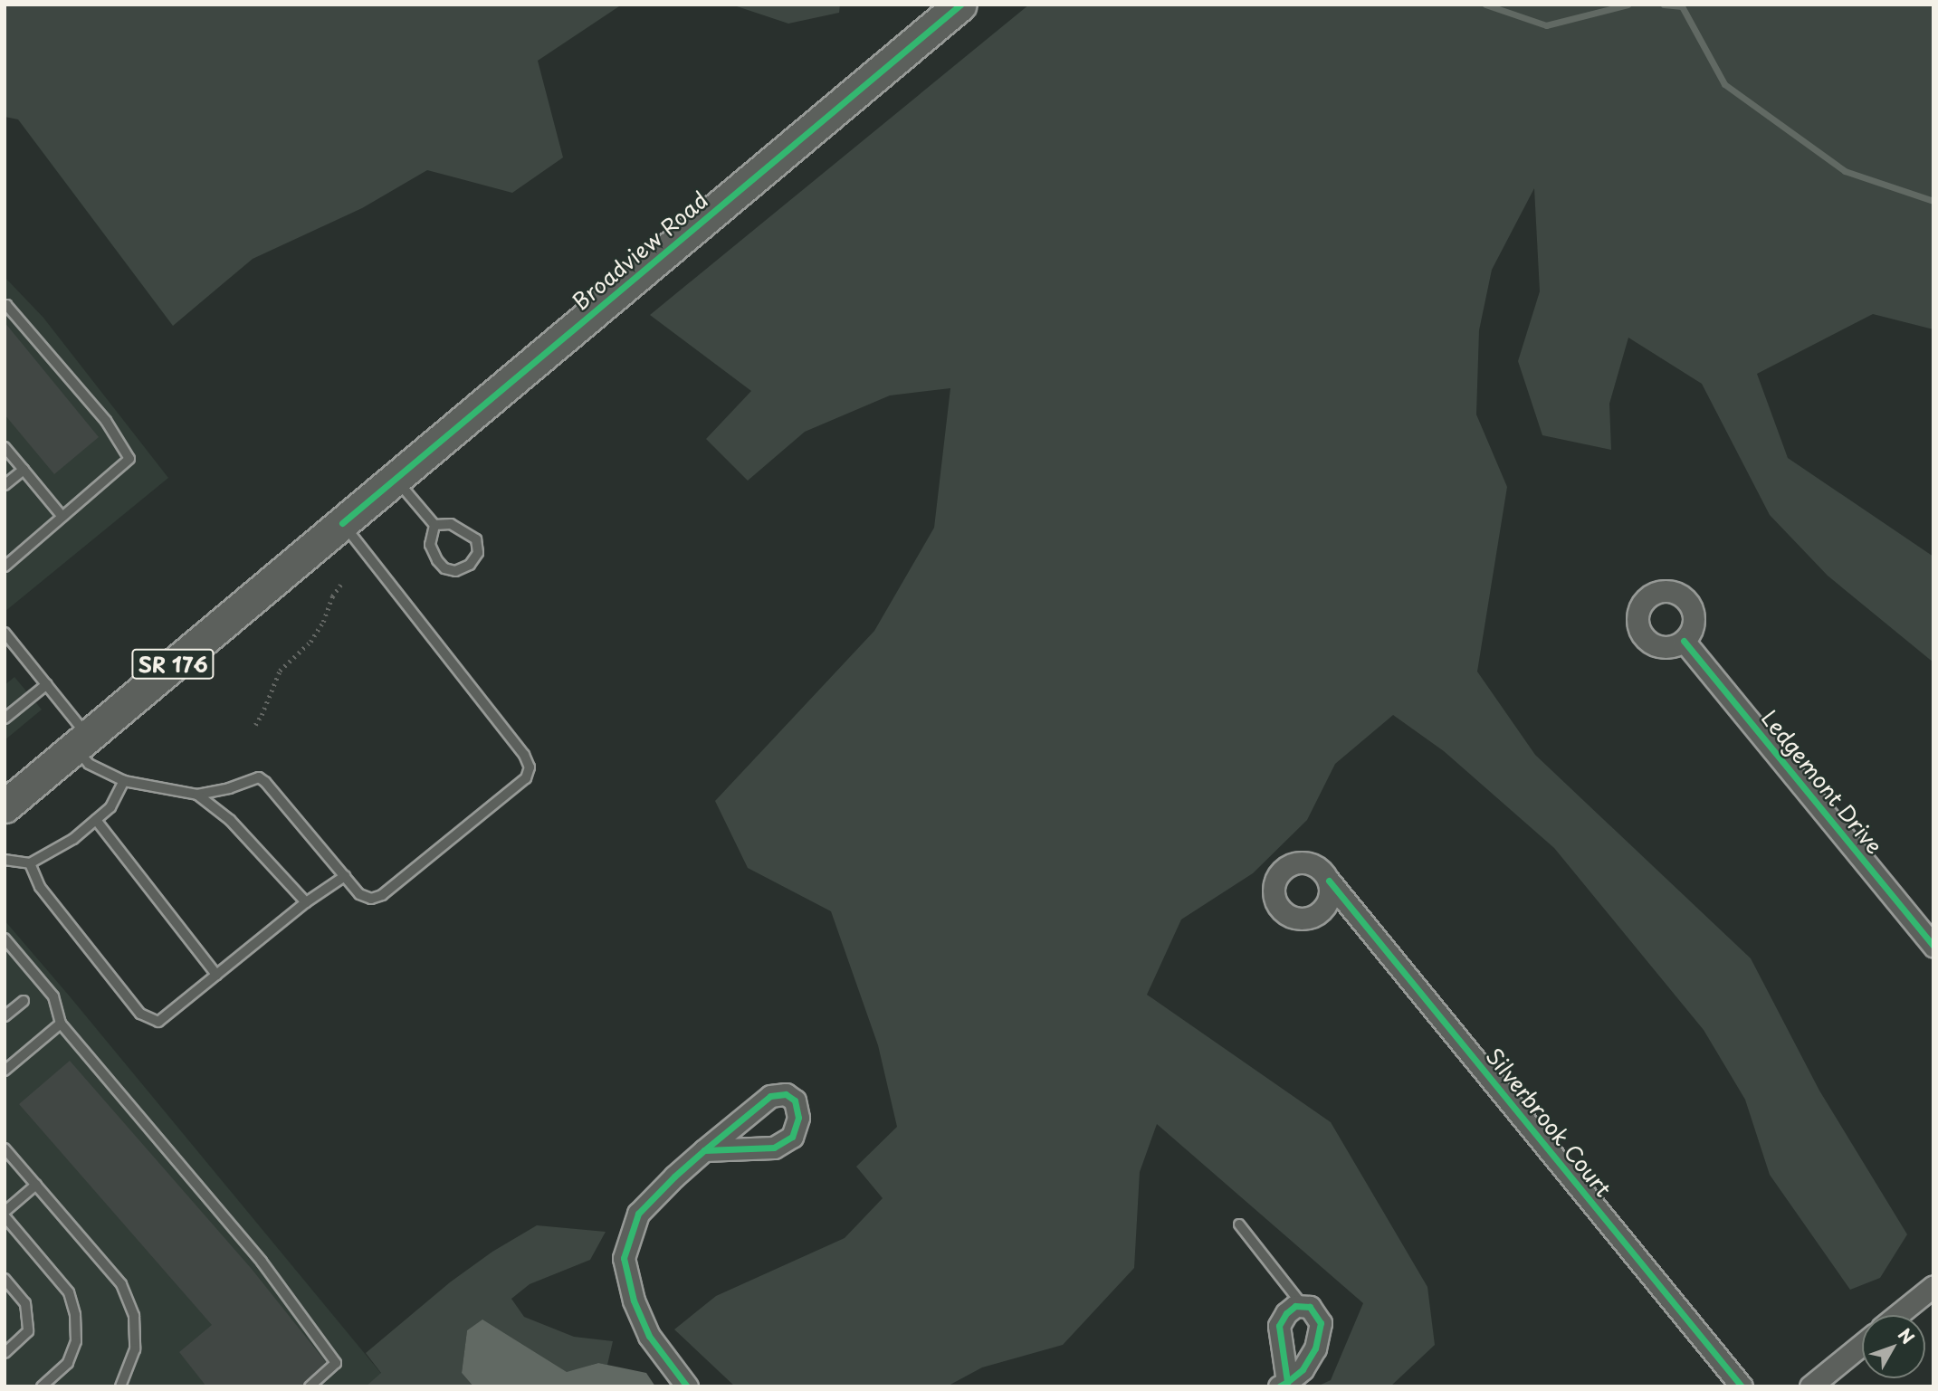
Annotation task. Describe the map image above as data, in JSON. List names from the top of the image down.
{
  "streets": {
    "main road": ["Broadview Road", "SR 176"],
    "street": ["Ledgemont Drive", "Silverbrook Court"]
  },
  "north": "top right"
}
